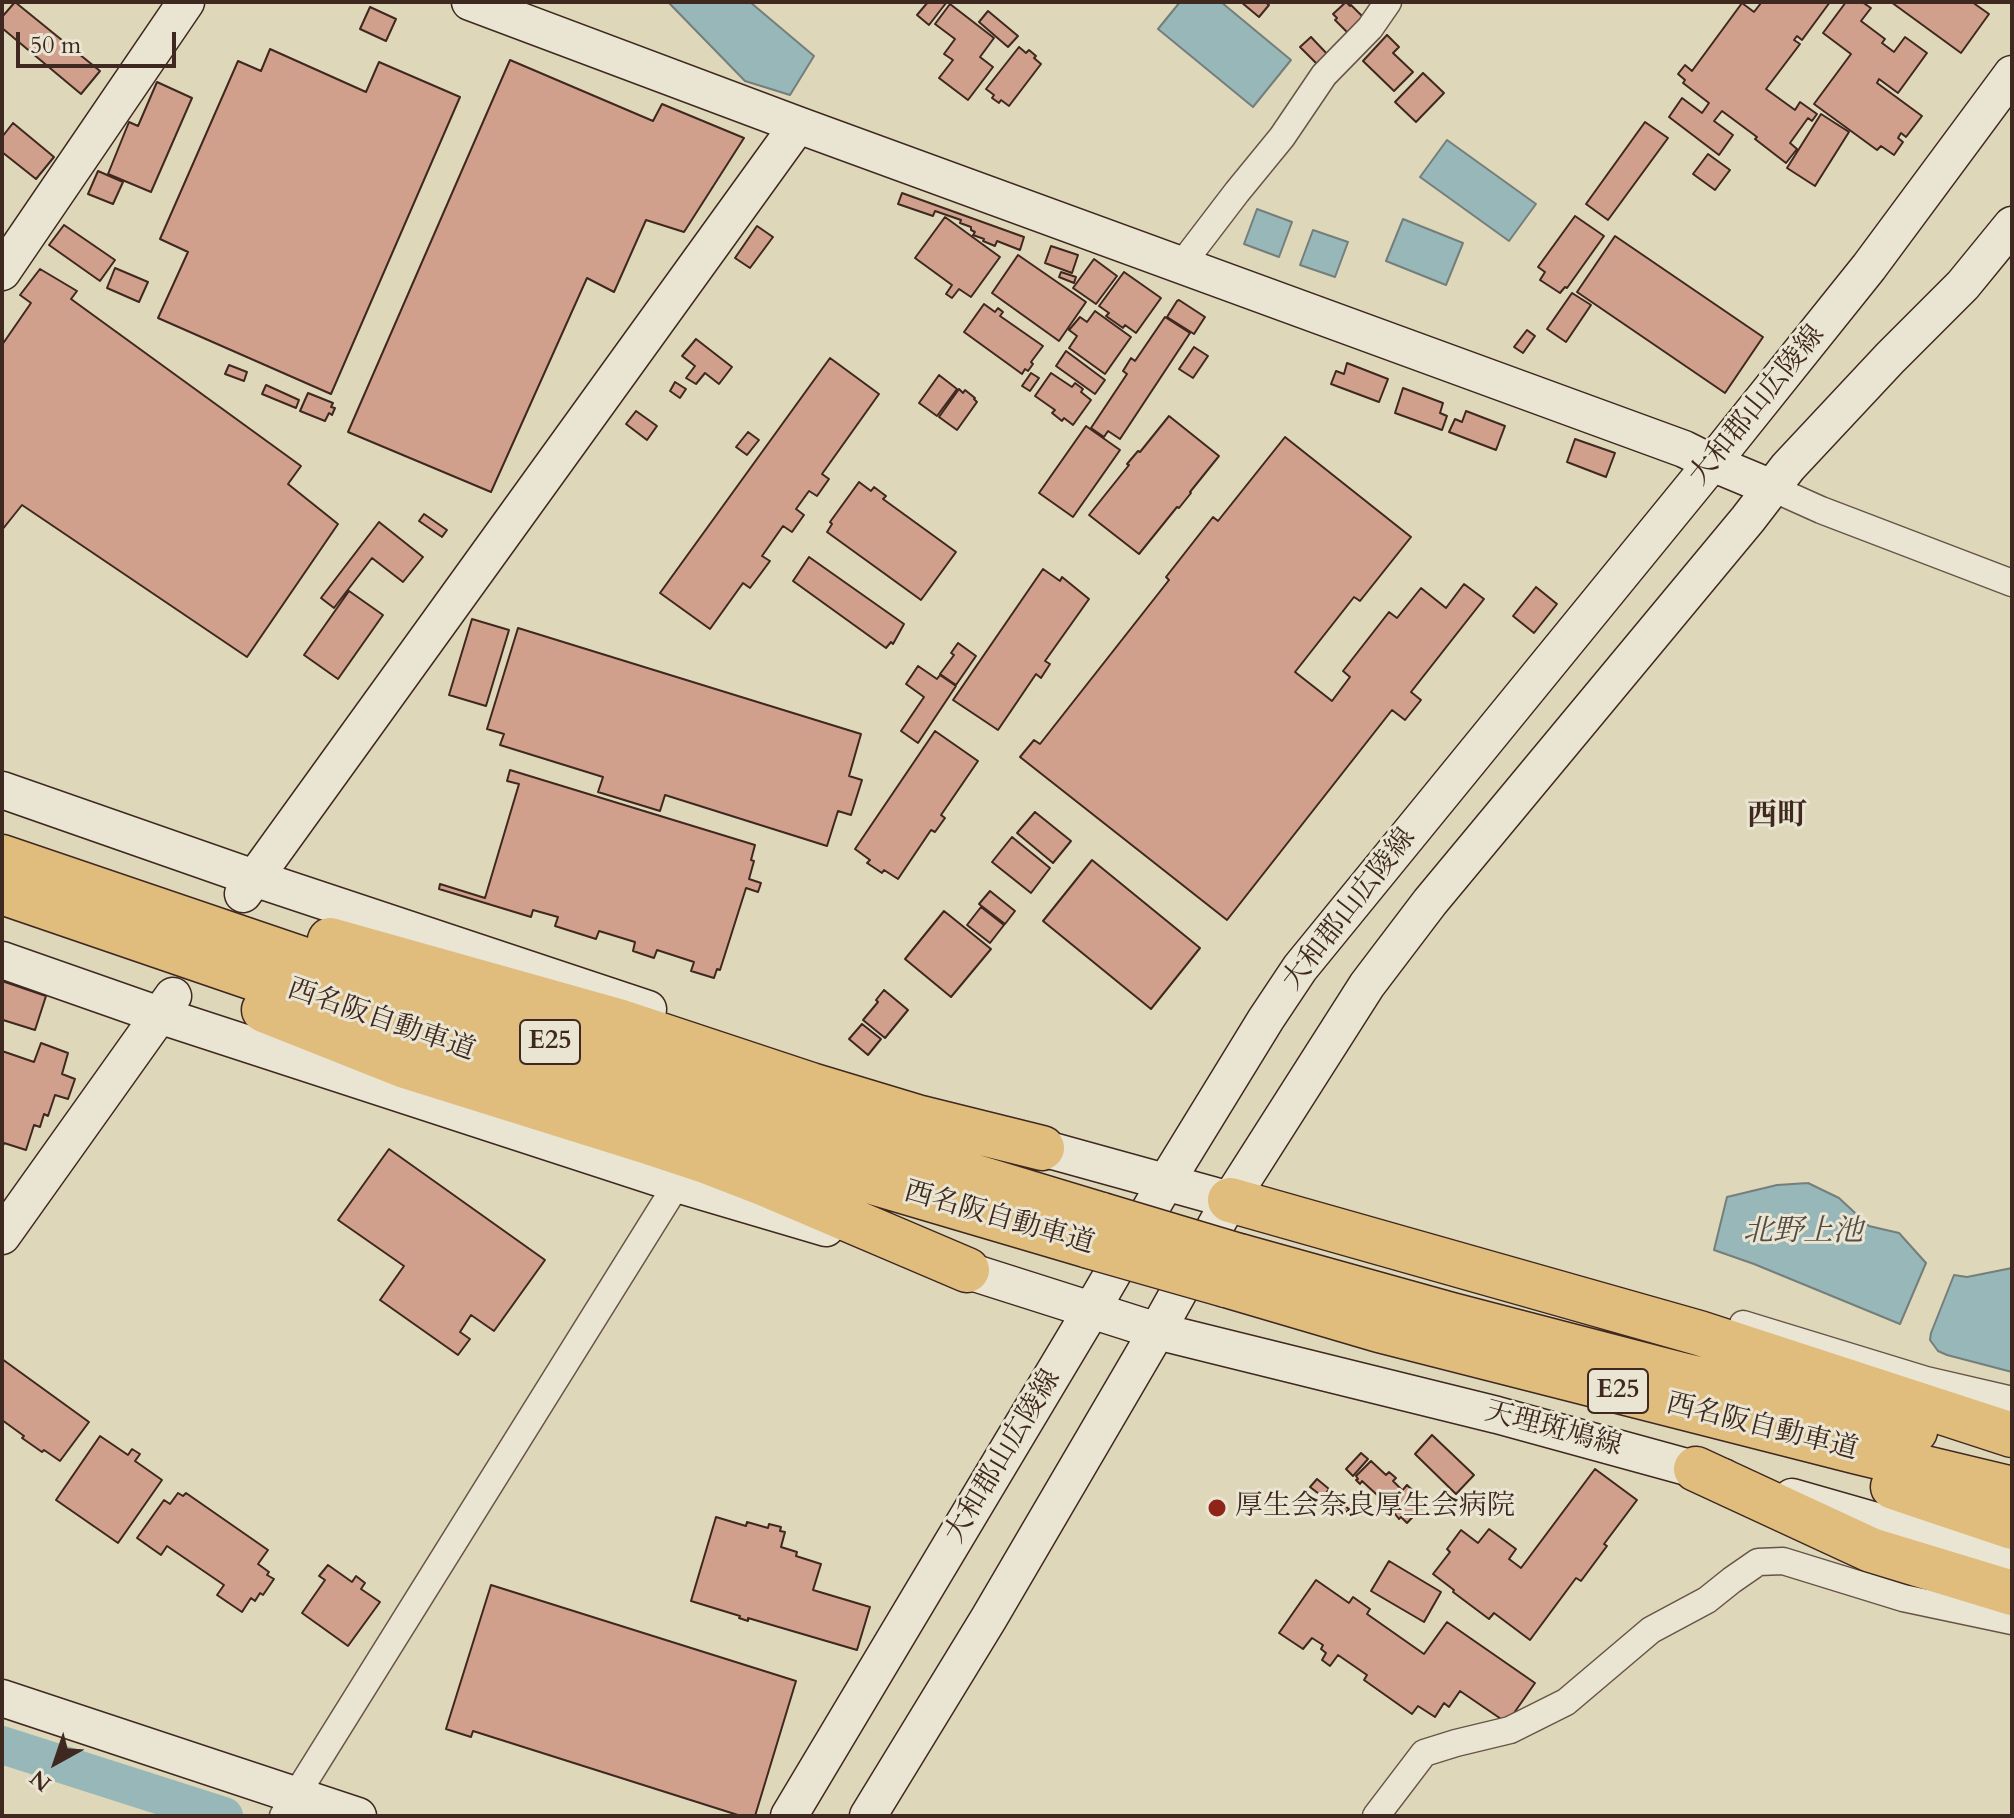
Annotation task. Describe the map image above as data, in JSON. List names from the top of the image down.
{
  "streets": {
    "highway": ["西名阪自動車道", "E25"],
    "street": ["大和郡山広陵線", "天理斑鳩線"]
  },
  "crossings": [
    ["大和郡山広陵線", "天理斑鳩線"]
  ],
  "districts": ["西町"],
  "water": ["北野上池"],
  "places": ["厚生会奈良厚生会病院"],
  "scale_bar": "50 m",
  "north": "bottom left"
}
